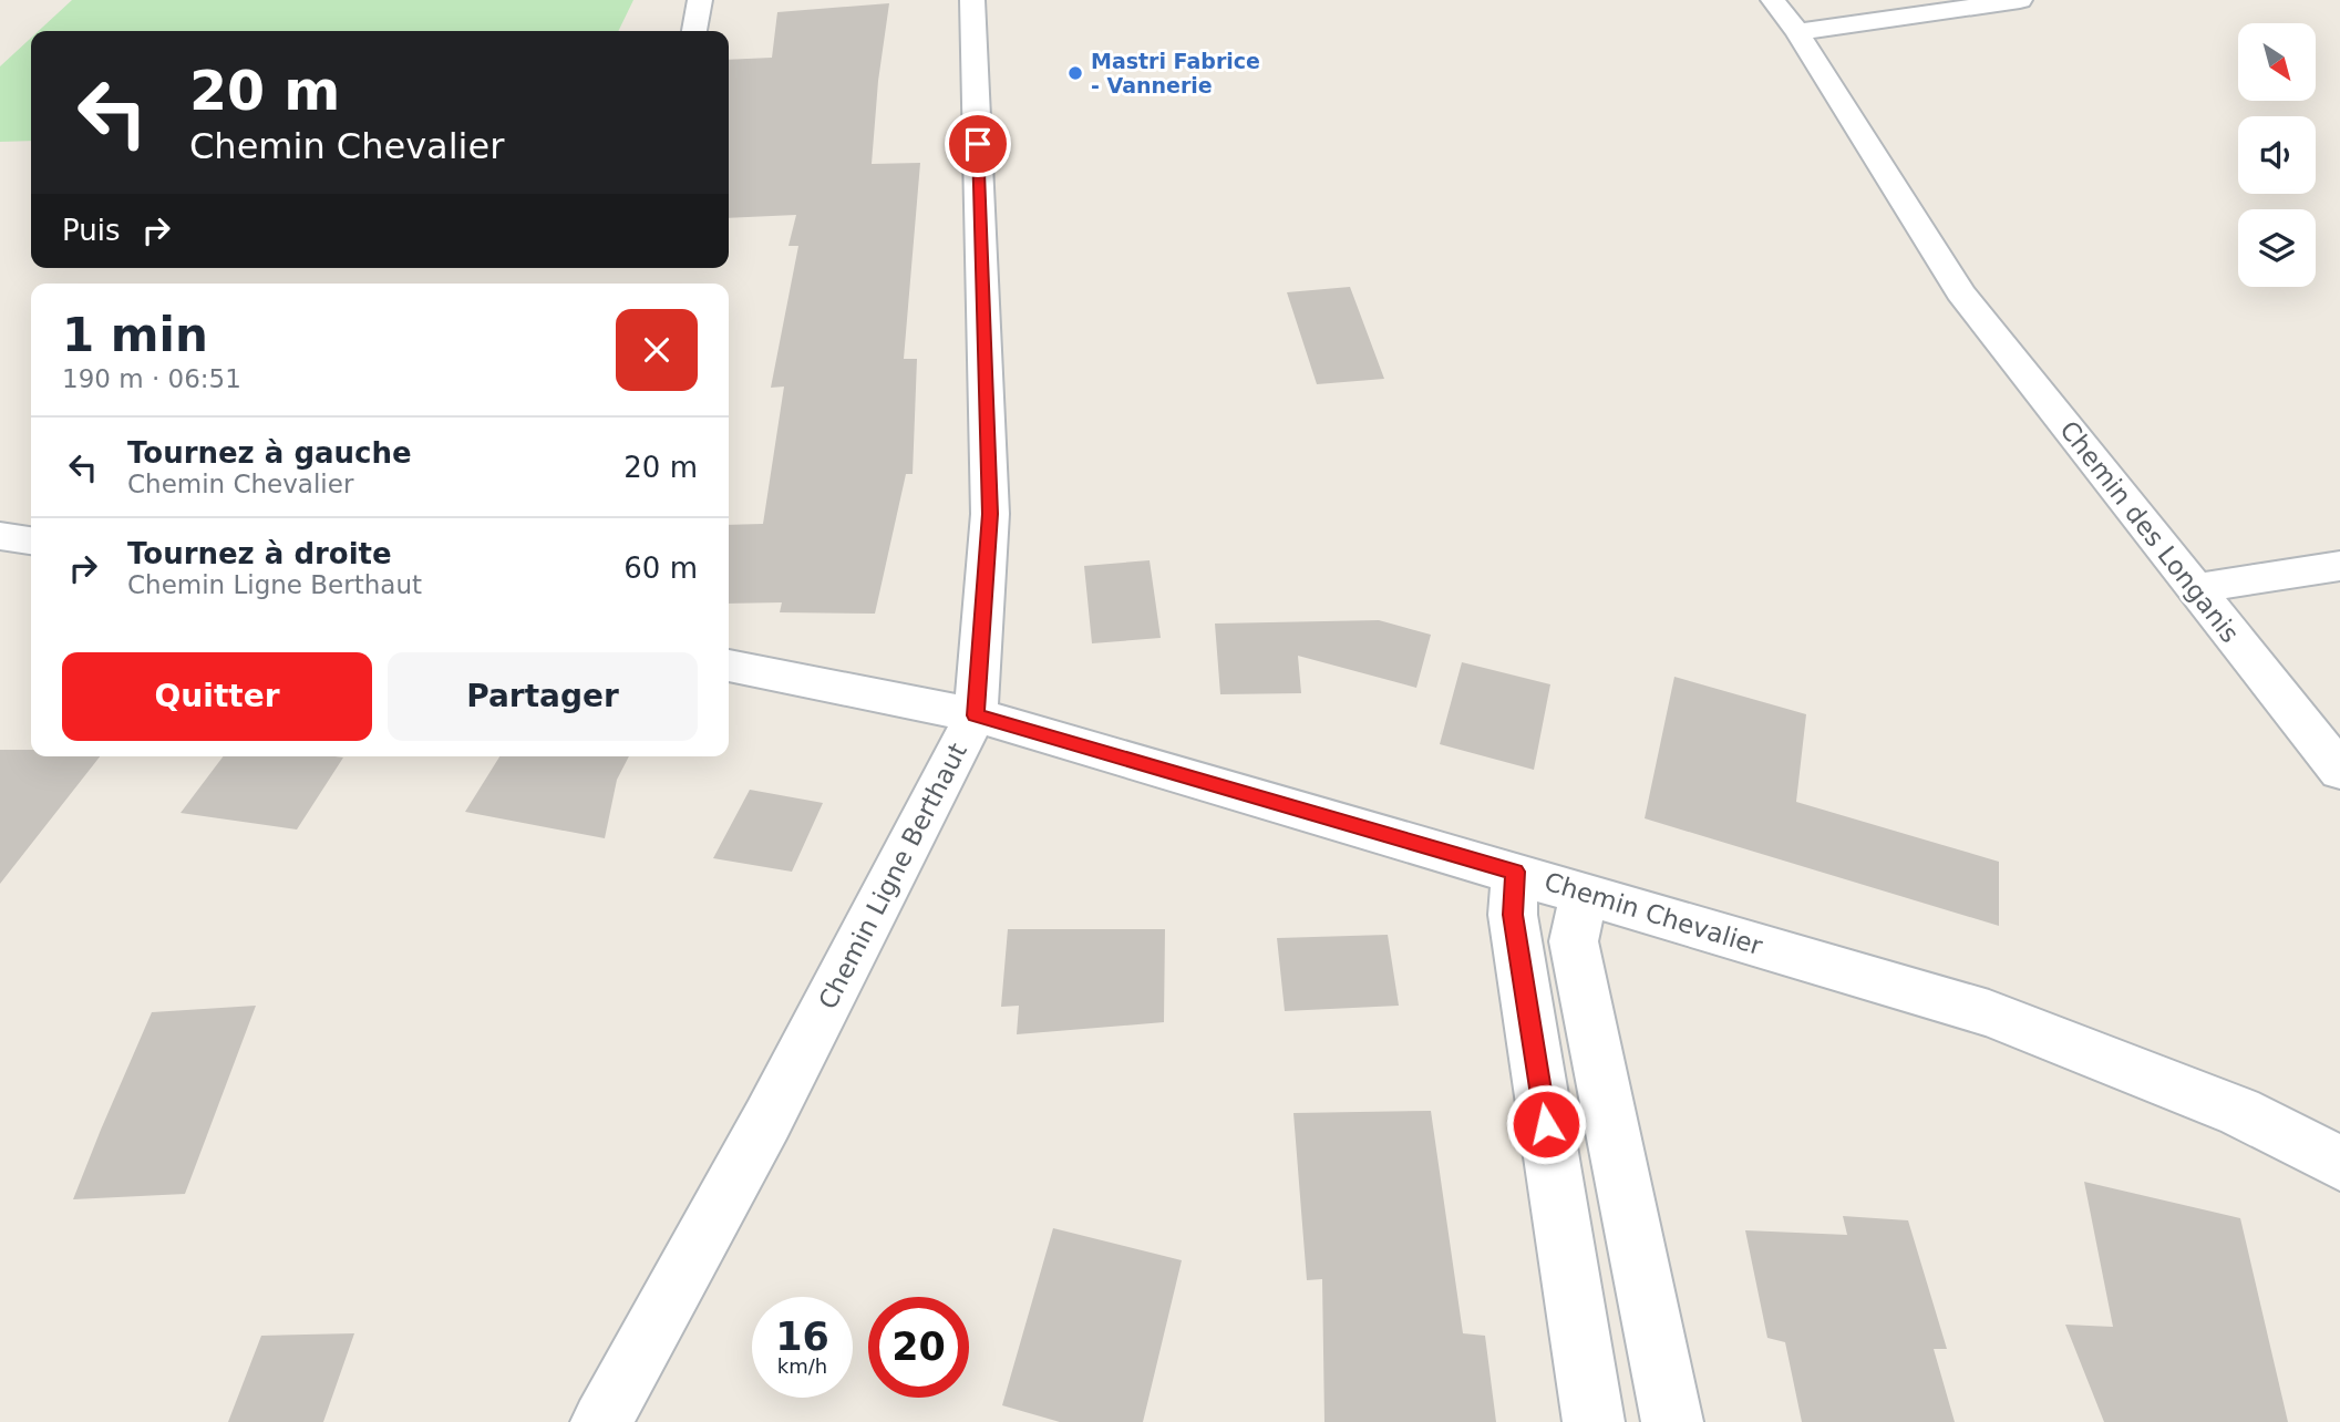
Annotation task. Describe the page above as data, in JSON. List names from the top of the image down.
{
  "streets": {
    "street": ["Chemin des Longanis", "Chemin Ligne Berthaut", "Chemin Chevalier"]
  },
  "crossings": [
    ["Chemin Ligne Berthaut", "Chemin Chevalier"]
  ],
  "places": ["Mastri Fabrice - Vannerie"],
  "north": "bottom right",
  "page": {
    "turn": ["20 m", "Chemin Chevalier"],
    "then": "Puis",
    "heading": ["1 min", "190 m · 06:51"],
    "list": [
      {
        "name": "Tournez à gauche",
        "note": "Chemin Chevalier",
        "value": "20 m"
      },
      {
        "name": "Tournez à droite",
        "note": "Chemin Ligne Berthaut",
        "value": "60 m"
      }
    ],
    "buttons": ["Quitter", "Partager"],
    "speed": "16 km/h",
    "limit": "20"
  }
}
